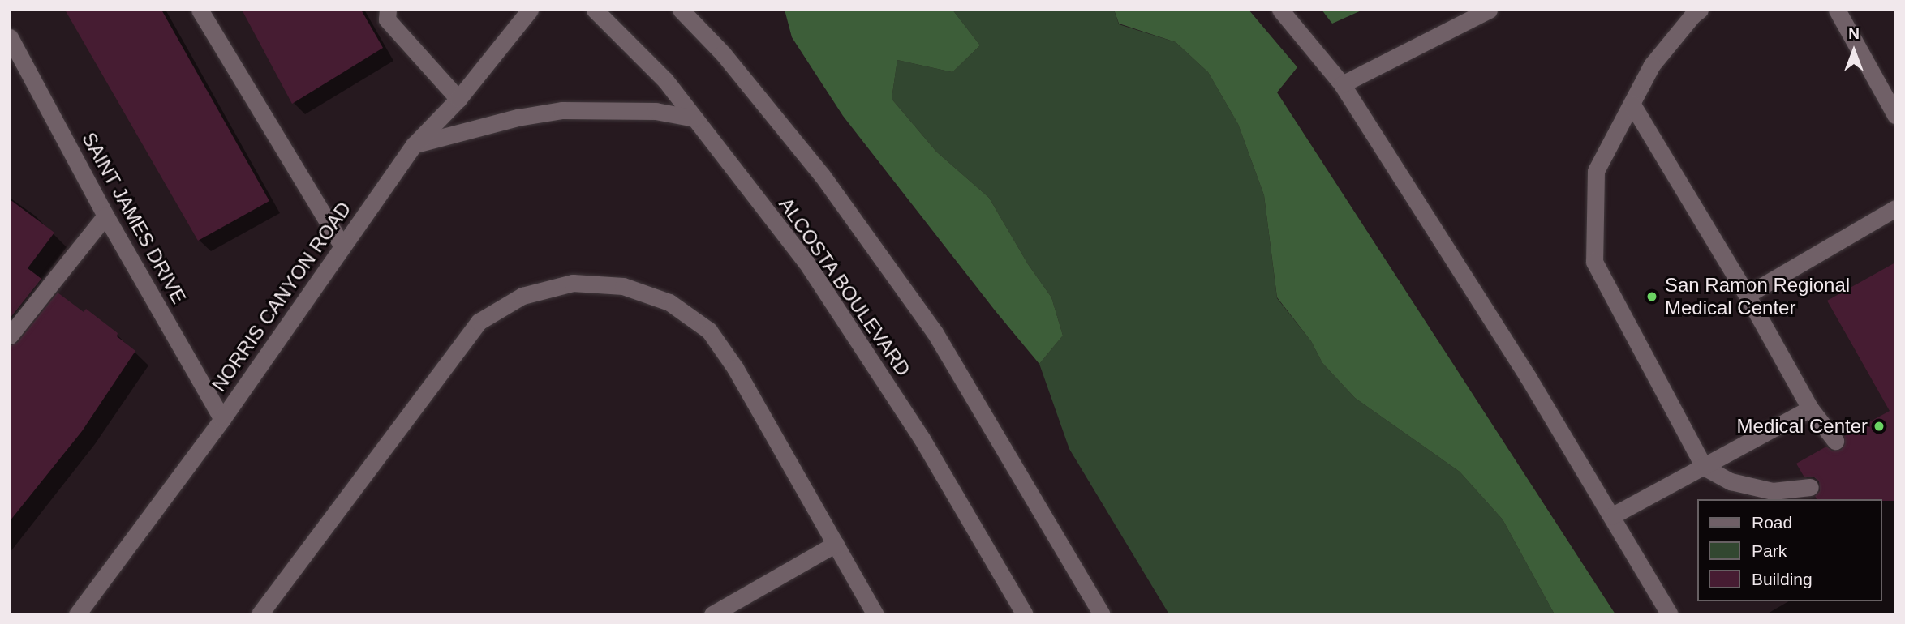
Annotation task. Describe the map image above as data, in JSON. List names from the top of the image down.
{
  "streets": {
    "main road": ["SAINT JAMES DRIVE", "ALCOSTA BOULEVARD", "NORRIS CANYON ROAD"]
  },
  "crossings": [
    ["SAINT JAMES DRIVE", "NORRIS CANYON ROAD"]
  ],
  "places": ["San Ramon Regional Medical Center", "Medical Center"],
  "legend": ["Road", "Park", "Building"],
  "north": "top"
}
